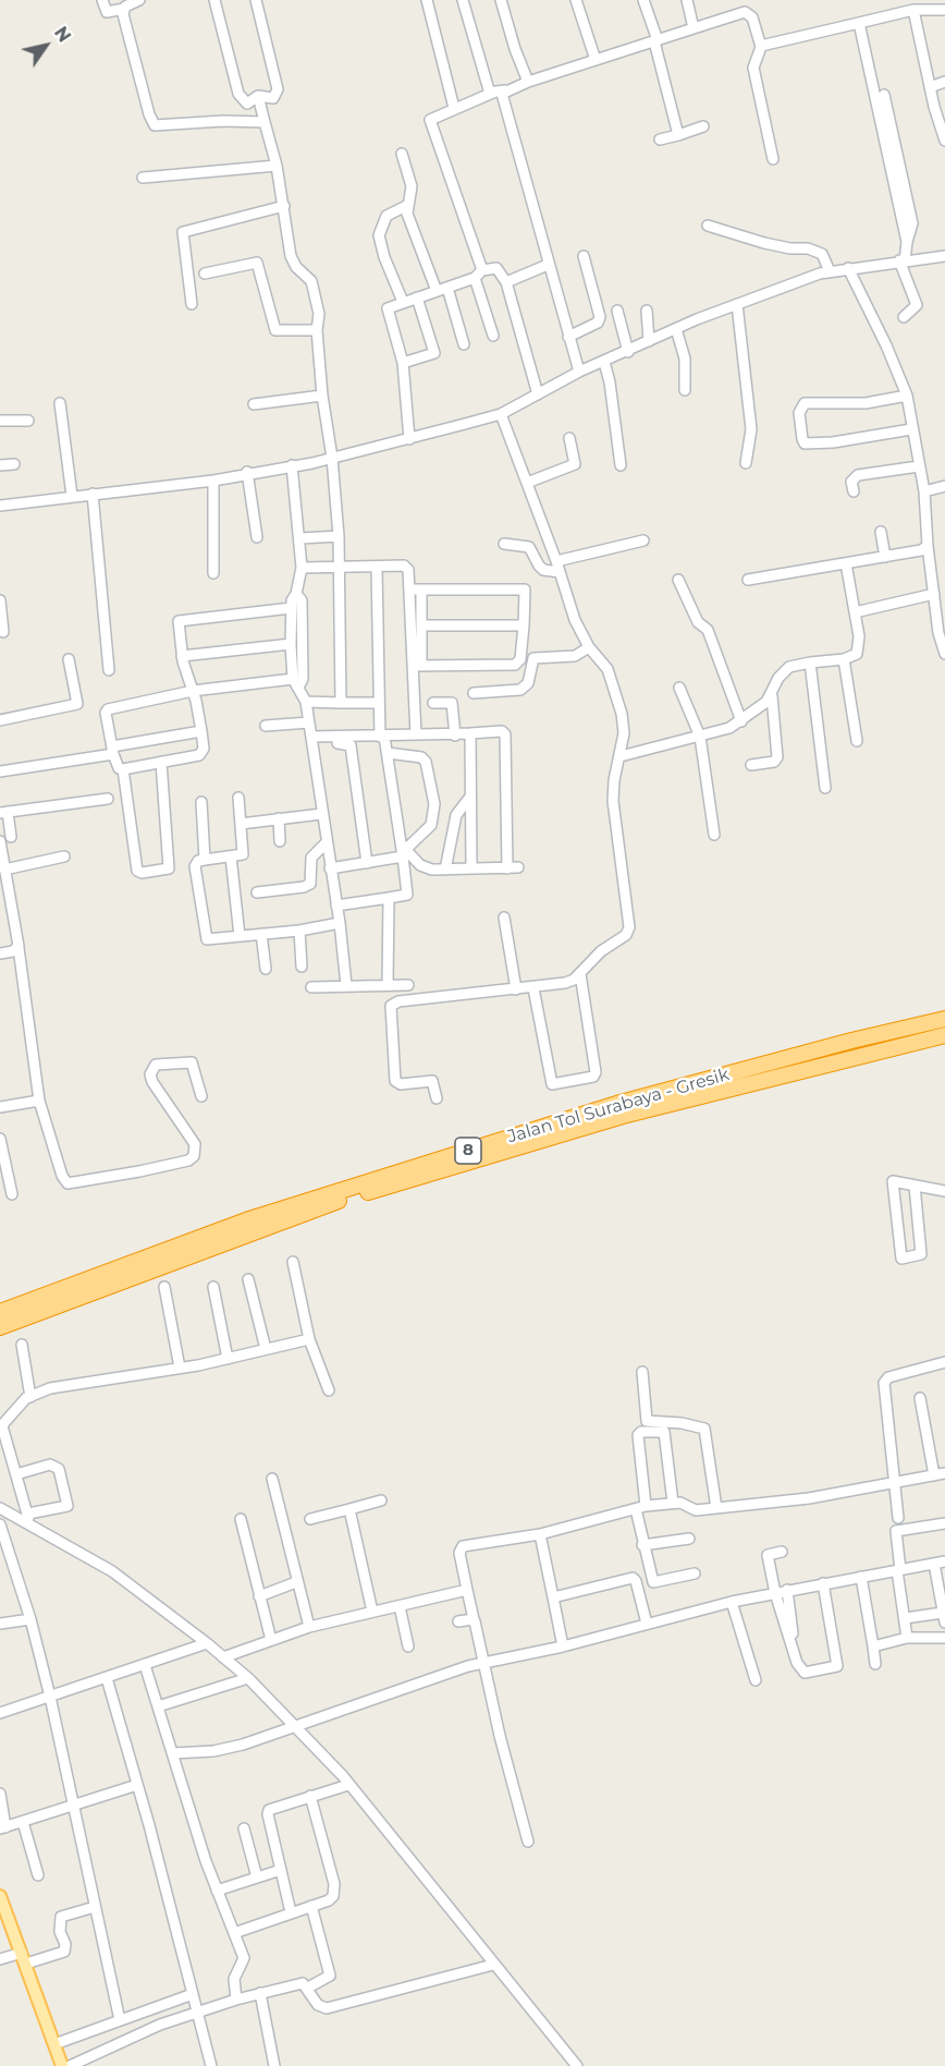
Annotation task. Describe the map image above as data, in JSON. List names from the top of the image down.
{
  "streets": {
    "highway": ["Jalan Tol Surabaya - Gresik", "8"]
  },
  "north": "top right"
}
